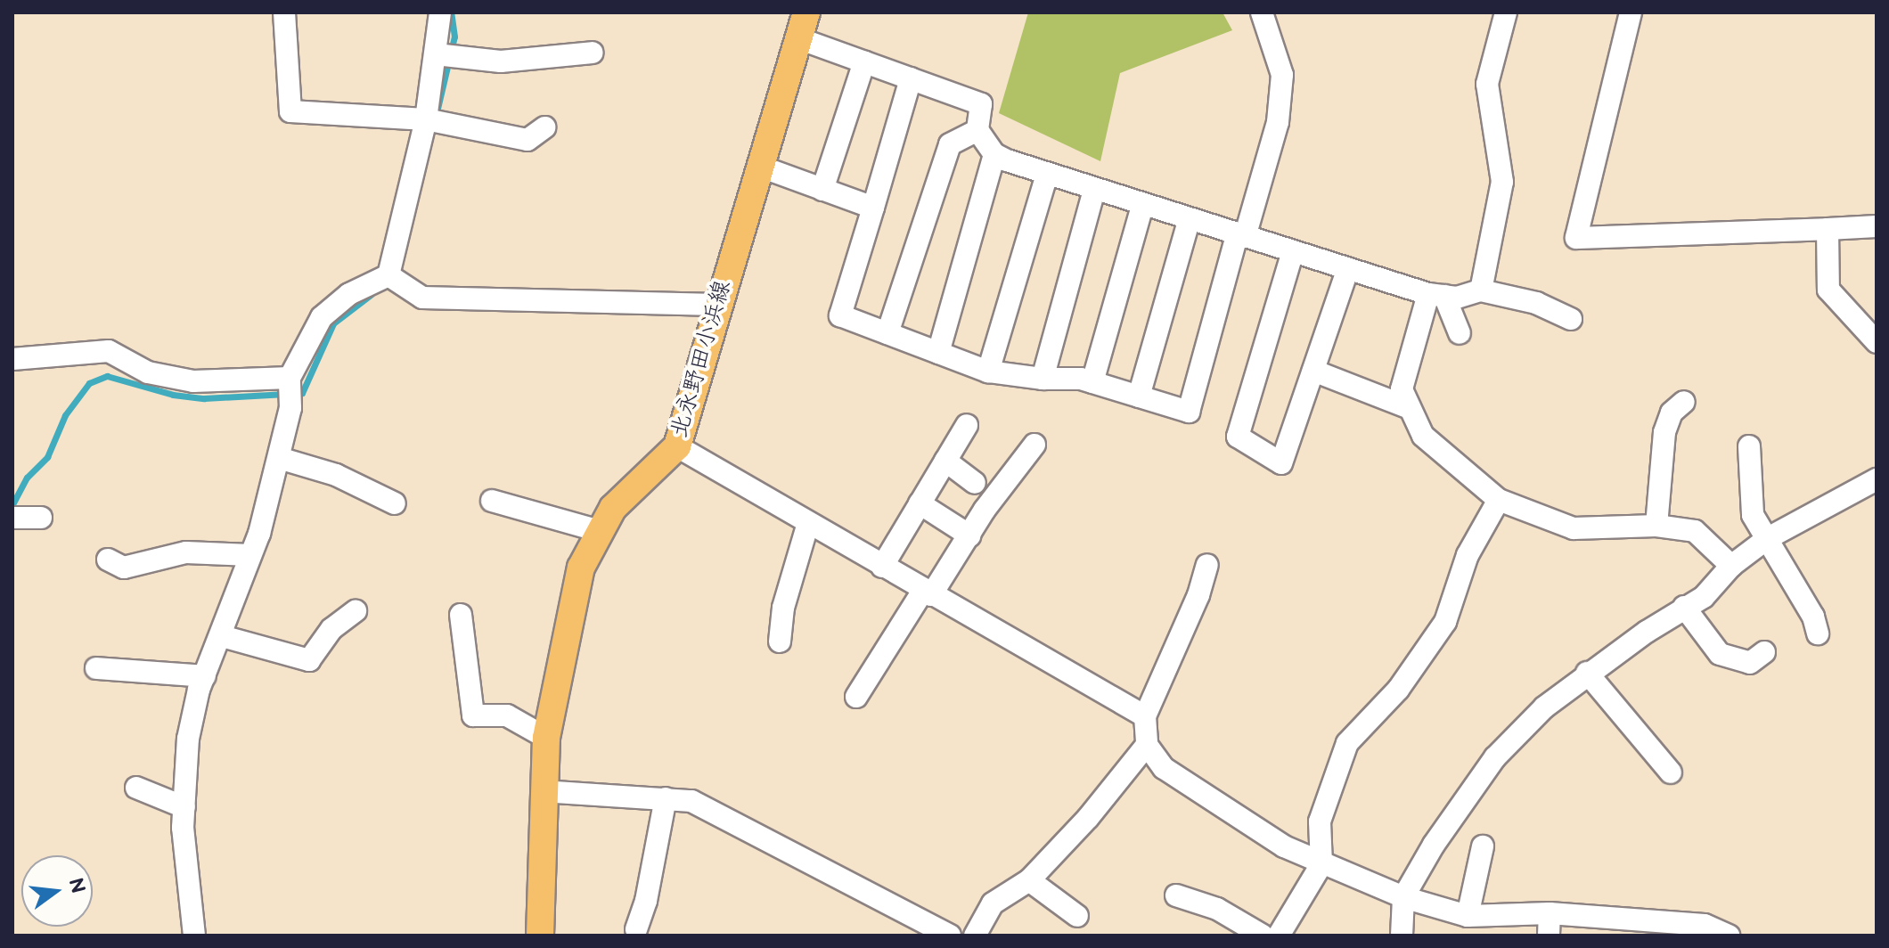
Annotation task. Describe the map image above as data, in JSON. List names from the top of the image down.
{
  "streets": {
    "main road": ["北永野田小浜線"]
  },
  "north": "right"
}
